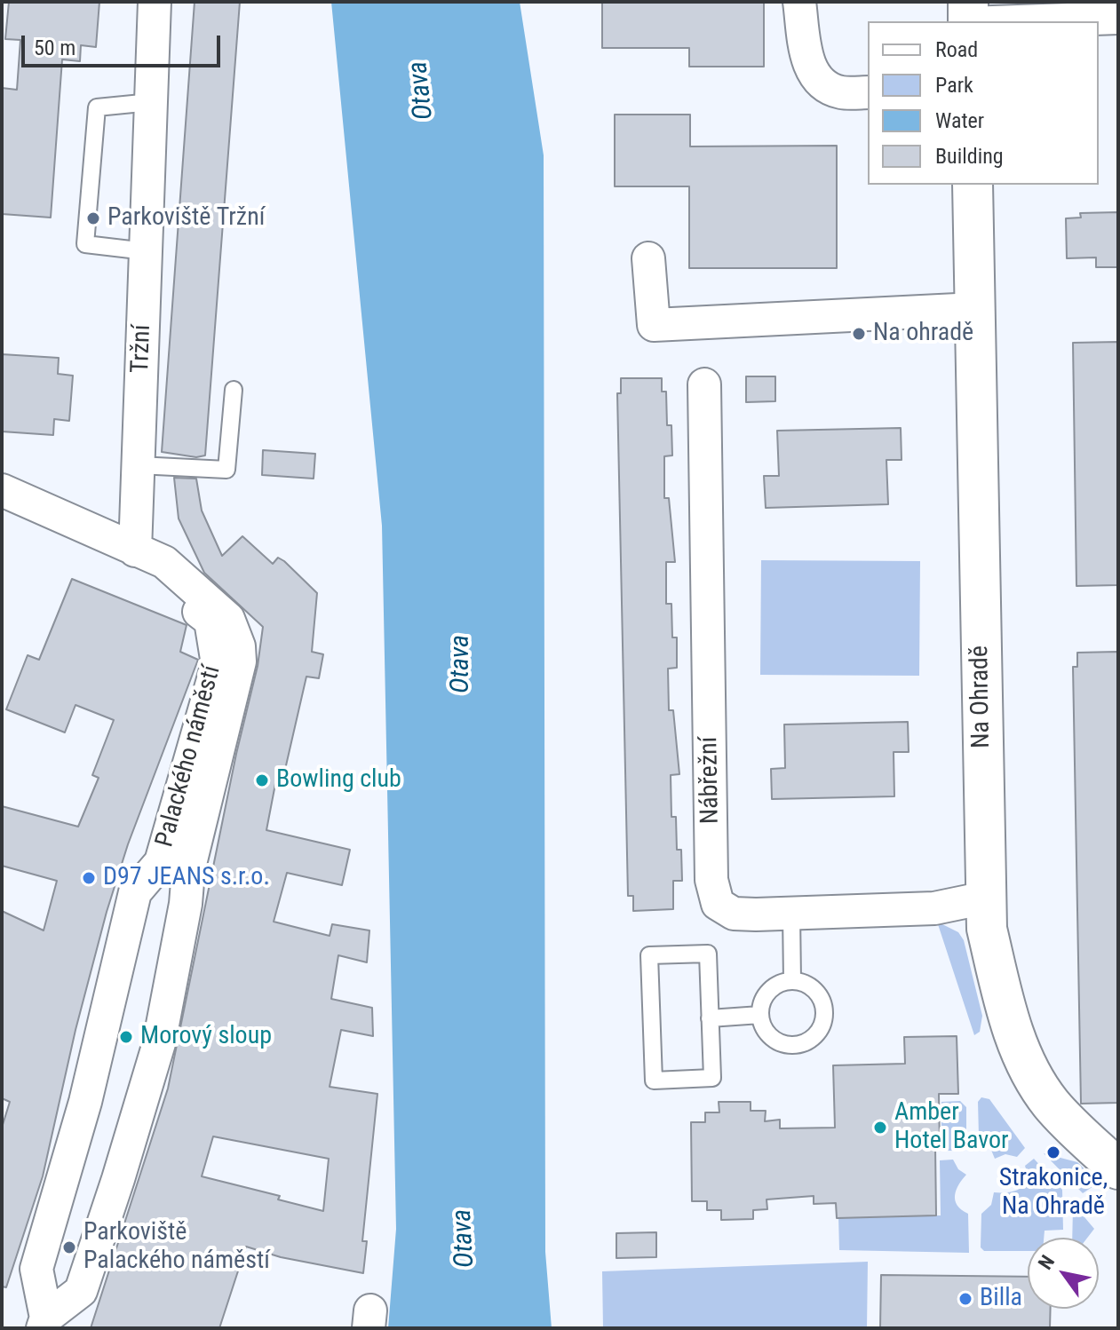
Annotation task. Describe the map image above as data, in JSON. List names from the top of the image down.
{
  "streets": {
    "street": [
      "Tržní",
      "Na Ohradě",
      "Palackého náměstí",
      "Nábřežní"
    ]
  },
  "crossings": [
    ["Tržní", "Palackého náměstí"],
    ["Na Ohradě", "Nábřežní"]
  ],
  "water": ["Otava"],
  "places": [
    "Parkoviště Tržní",
    "Na ohradě",
    "Bowling club",
    "D97 JEANS s.r.o.",
    "Morový sloup",
    "Amber Hotel Bavor",
    "Strakonice, Na Ohradě",
    "Parkoviště Palackého náměstí",
    "Billa"
  ],
  "legend": [
    "Road",
    "Park",
    "Water",
    "Building"
  ],
  "scale_bar": "50 m",
  "north": "top left"
}
